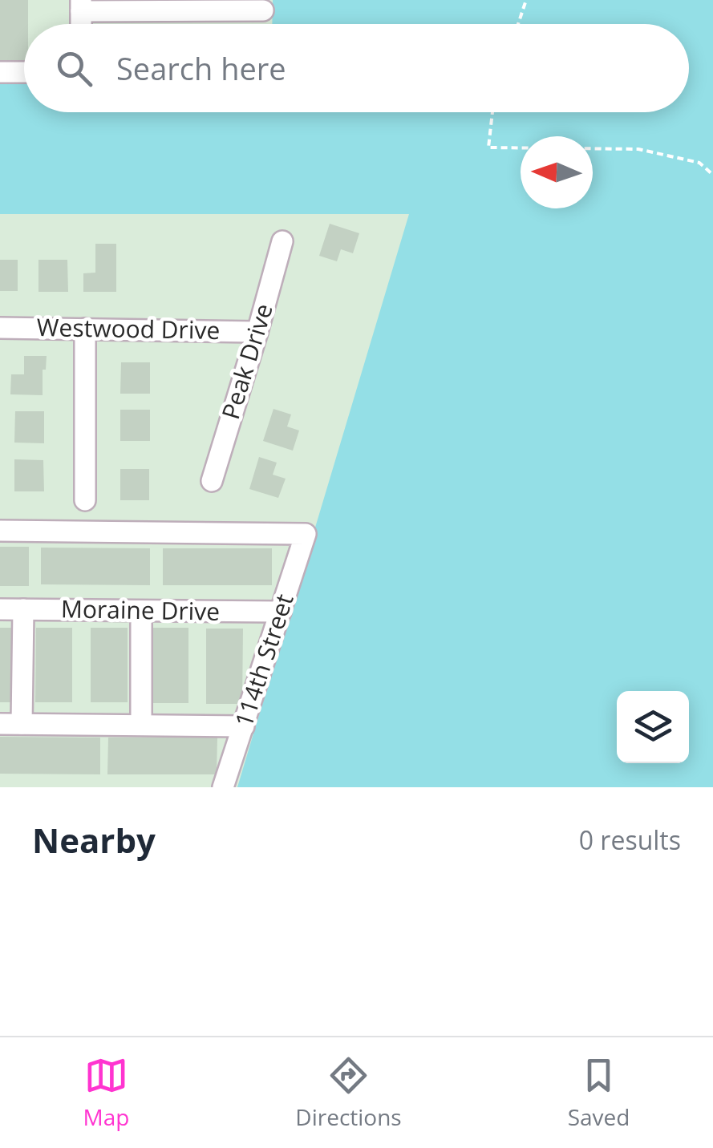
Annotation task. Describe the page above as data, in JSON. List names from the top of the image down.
{
  "streets": {
    "street": [
      "Westwood Drive",
      "Peak Drive",
      "Moraine Drive",
      "114th Street"
    ]
  },
  "crossings": [
    ["Westwood Drive", "Peak Drive"],
    ["Moraine Drive", "114th Street"]
  ],
  "north": "left",
  "page": {
    "search": "Search here",
    "heading": ["Nearby", "0 results"],
    "nav": ["Map", "Directions", "Saved"]
  }
}
